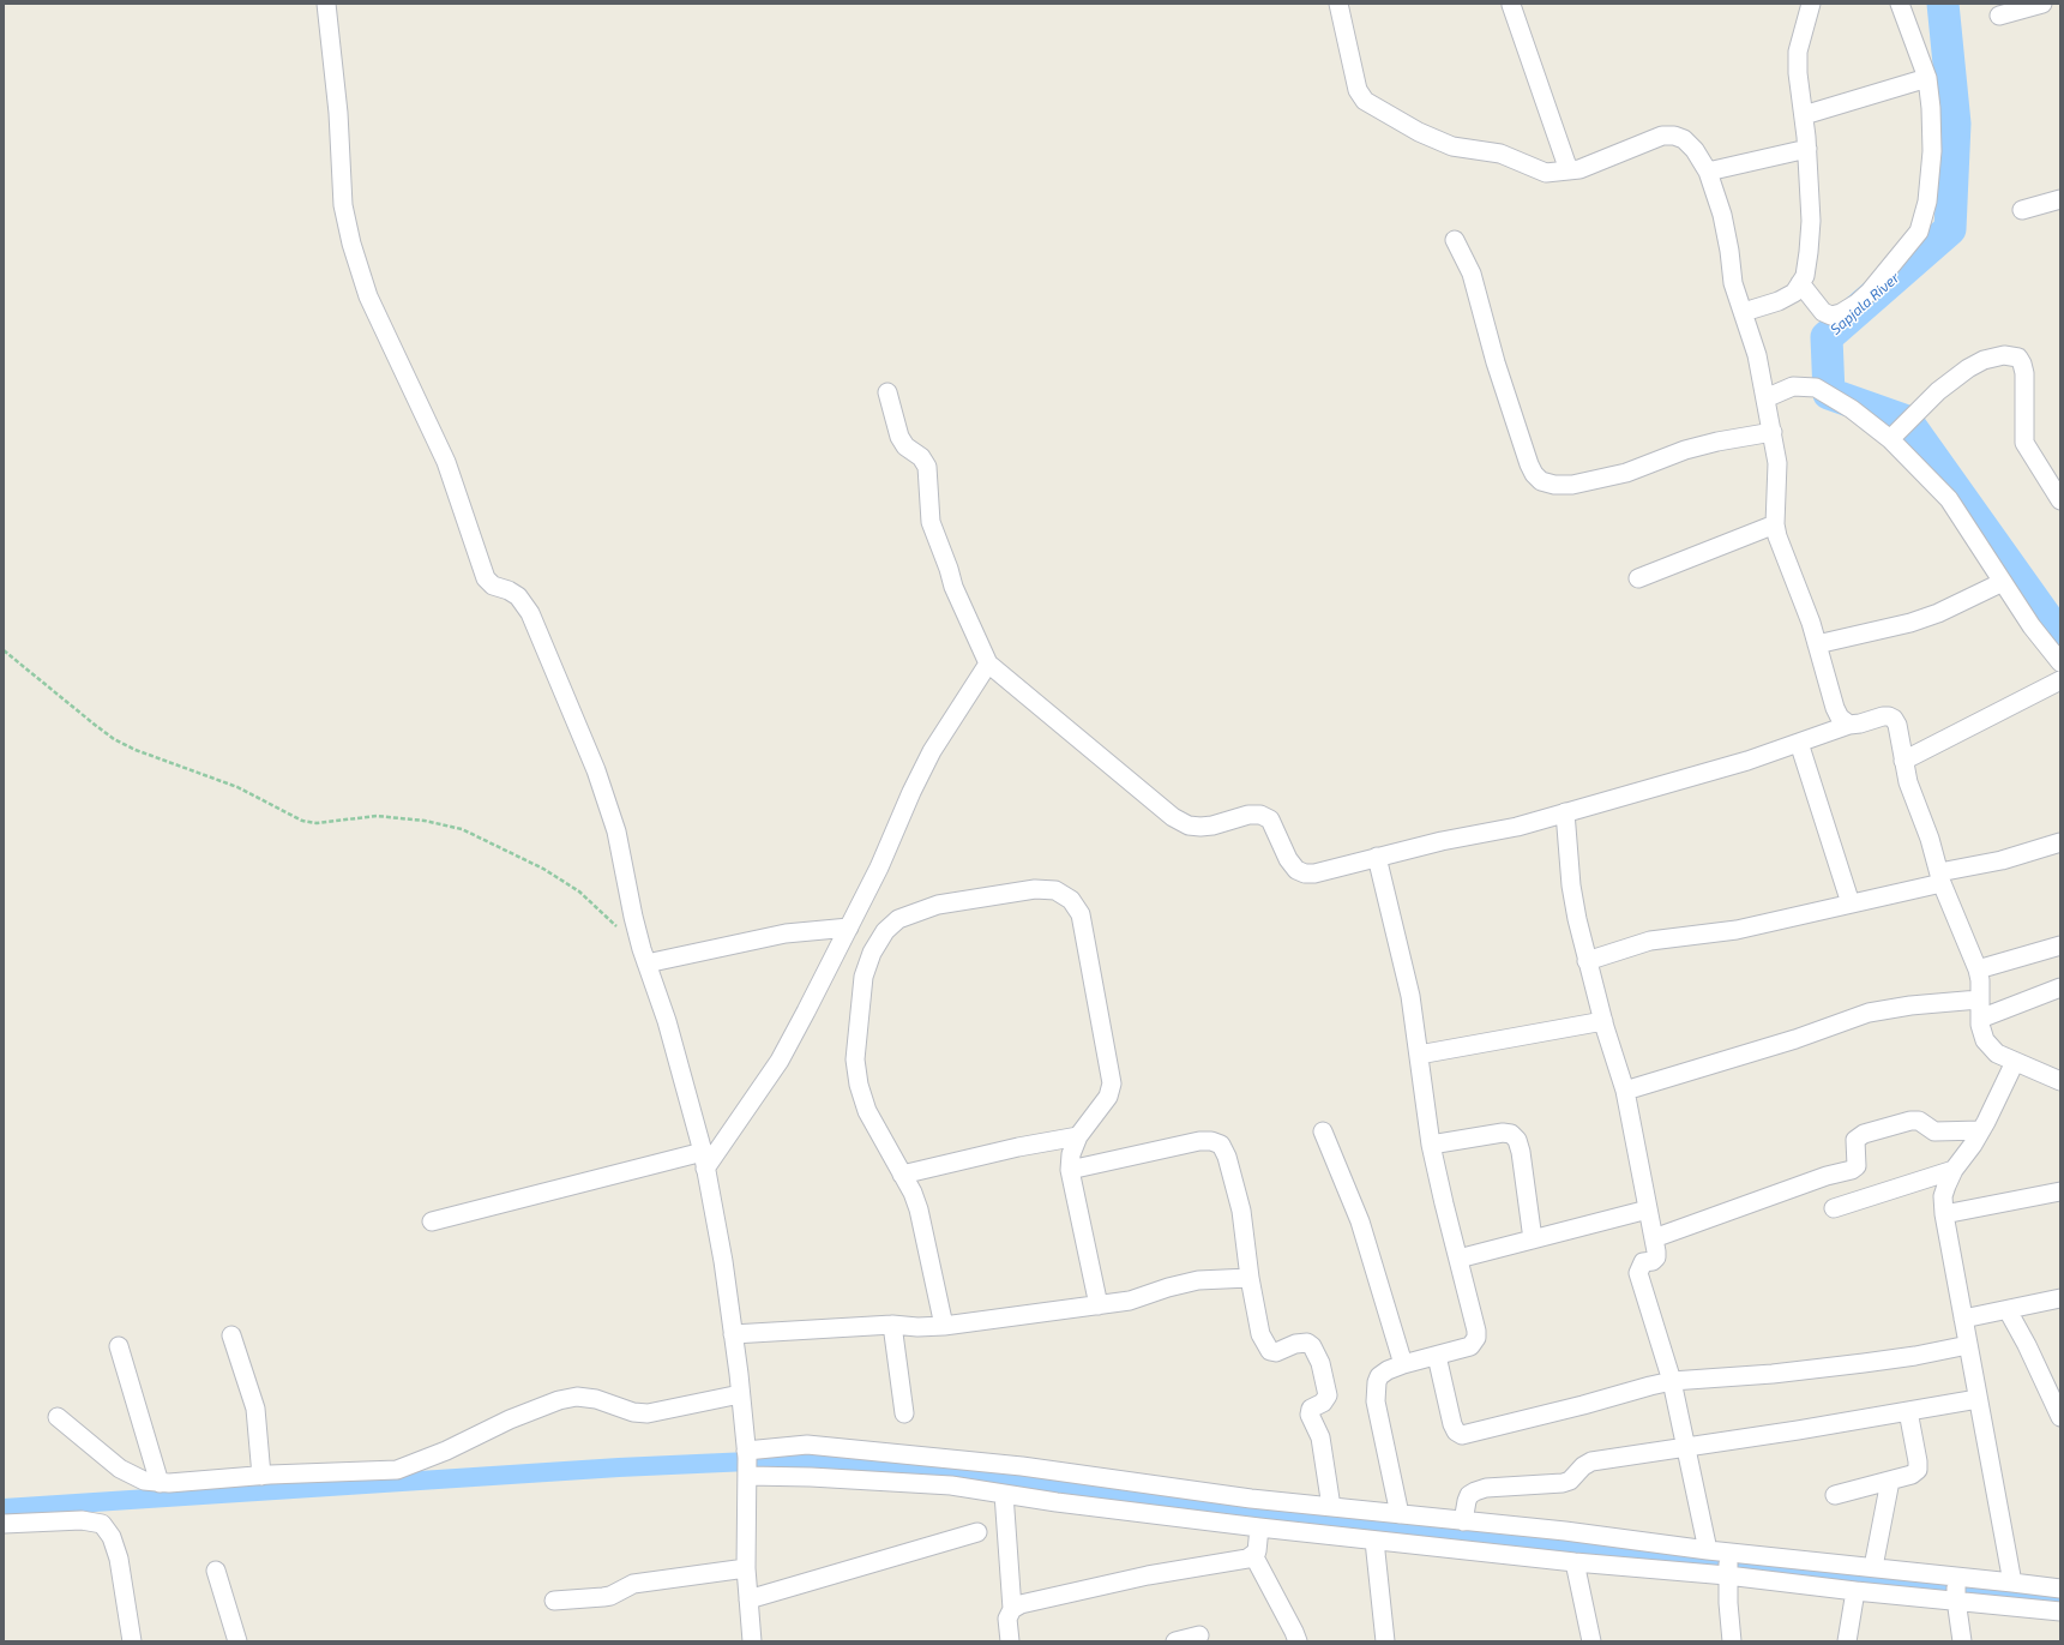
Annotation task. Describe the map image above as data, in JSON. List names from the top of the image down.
{
  "water": ["Sapjala River"]
}
